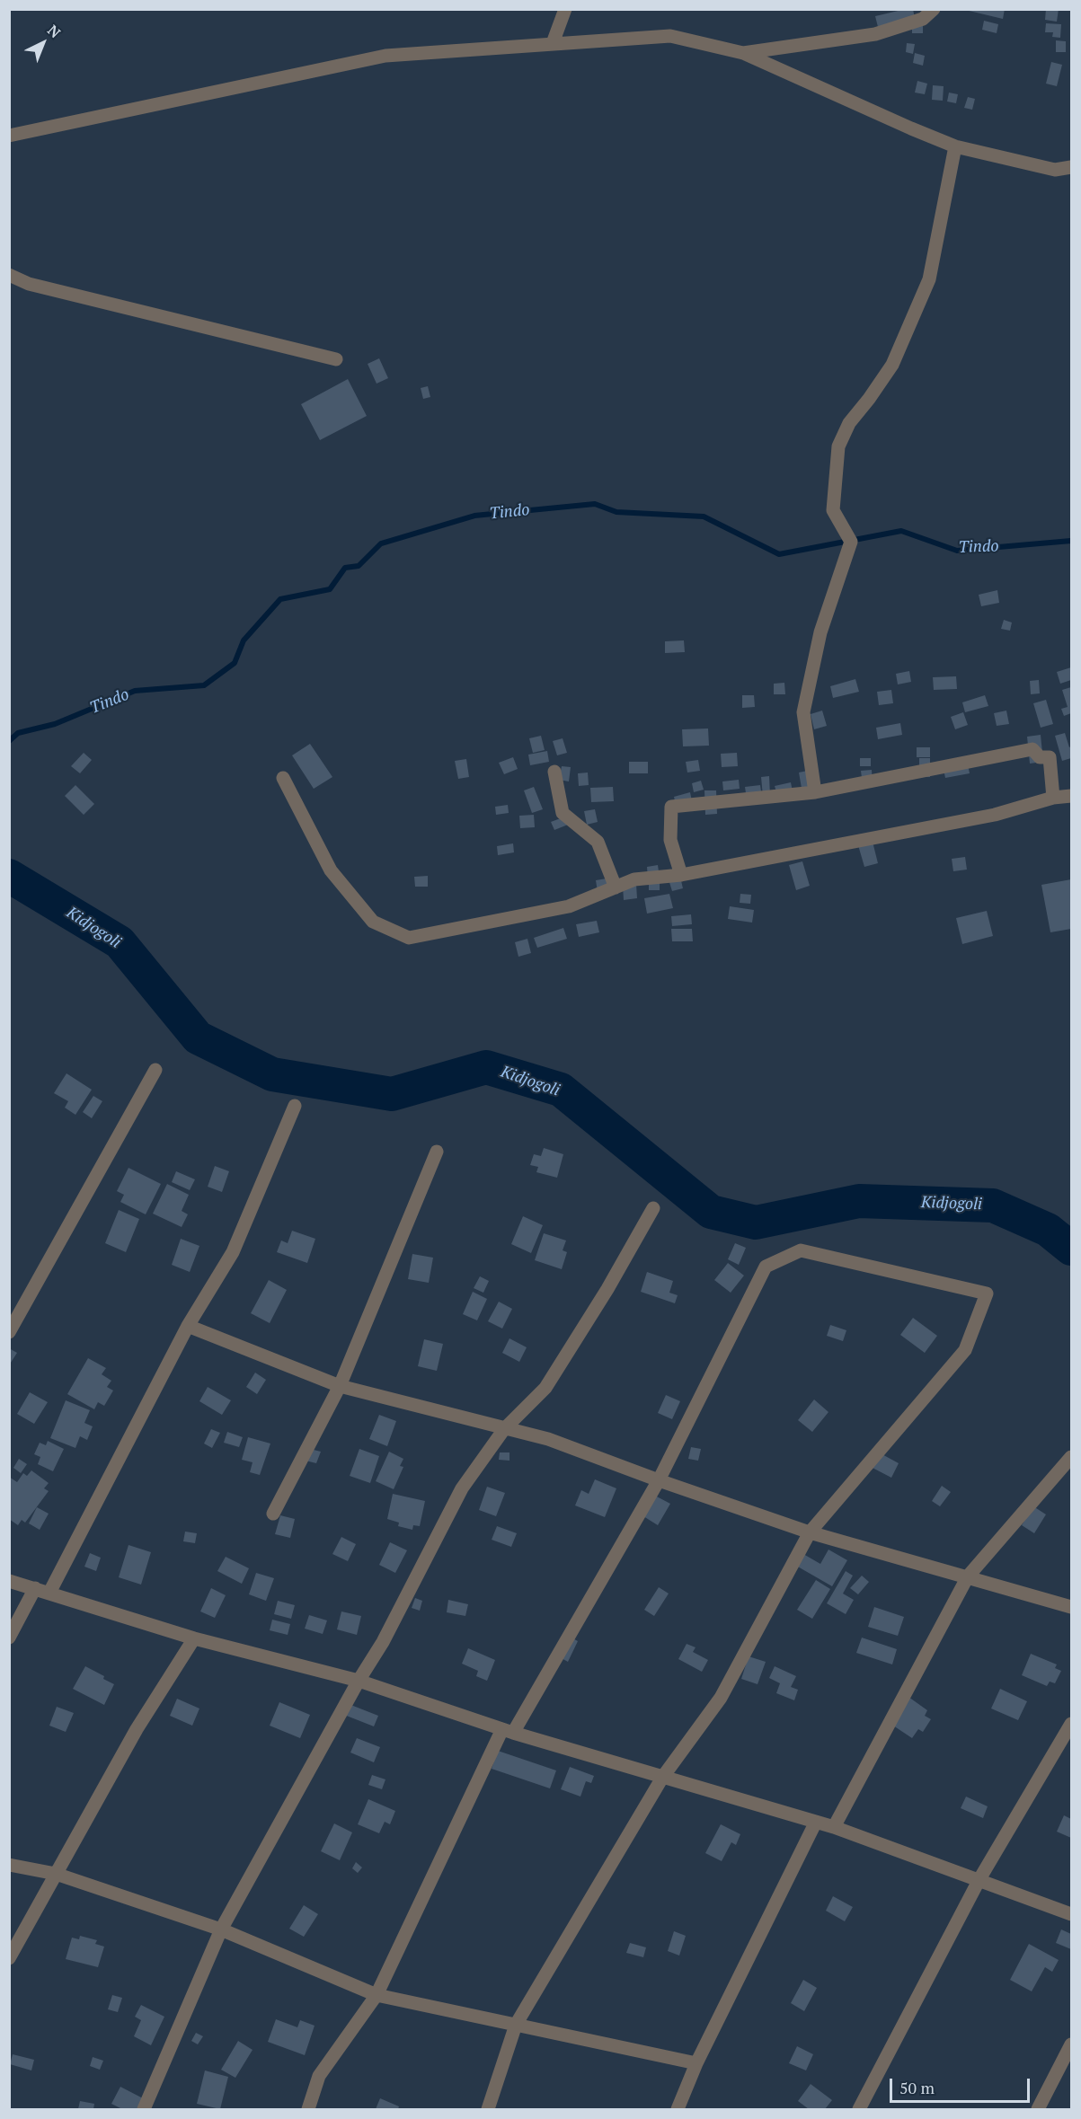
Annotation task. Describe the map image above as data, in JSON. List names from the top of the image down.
{
  "water": ["Tindo", "Kidjogoli"],
  "scale_bar": "50 m",
  "north": "top right"
}
